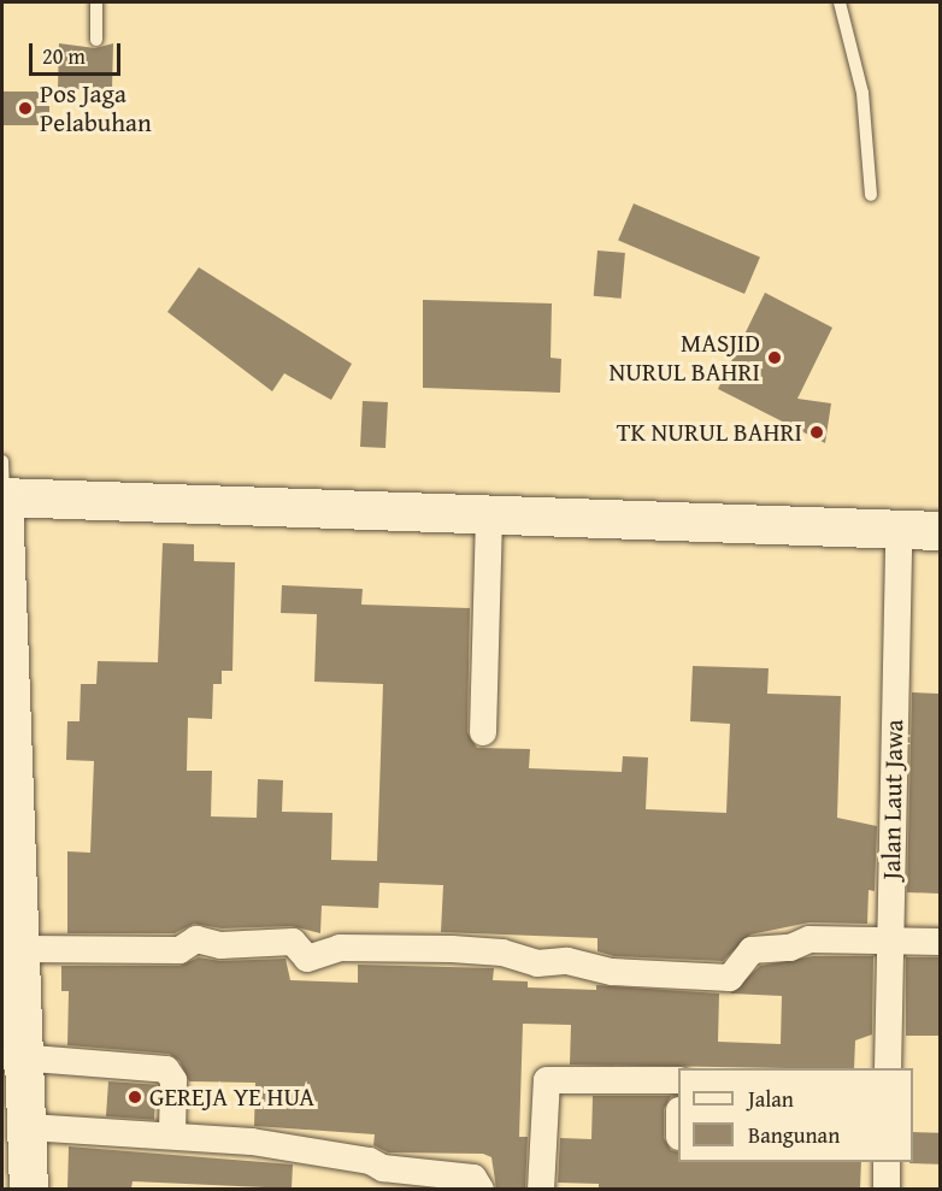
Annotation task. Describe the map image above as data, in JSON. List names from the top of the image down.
{
  "streets": {
    "street": ["Jalan Laut Jawa"]
  },
  "places": [
    "Pos Jaga Pelabuhan",
    "MASJID NURUL BAHRI",
    "TK NURUL BAHRI",
    "GEREJA YE HUA"
  ],
  "legend": ["Jalan", "Bangunan"],
  "scale_bar": "20 m"
}
